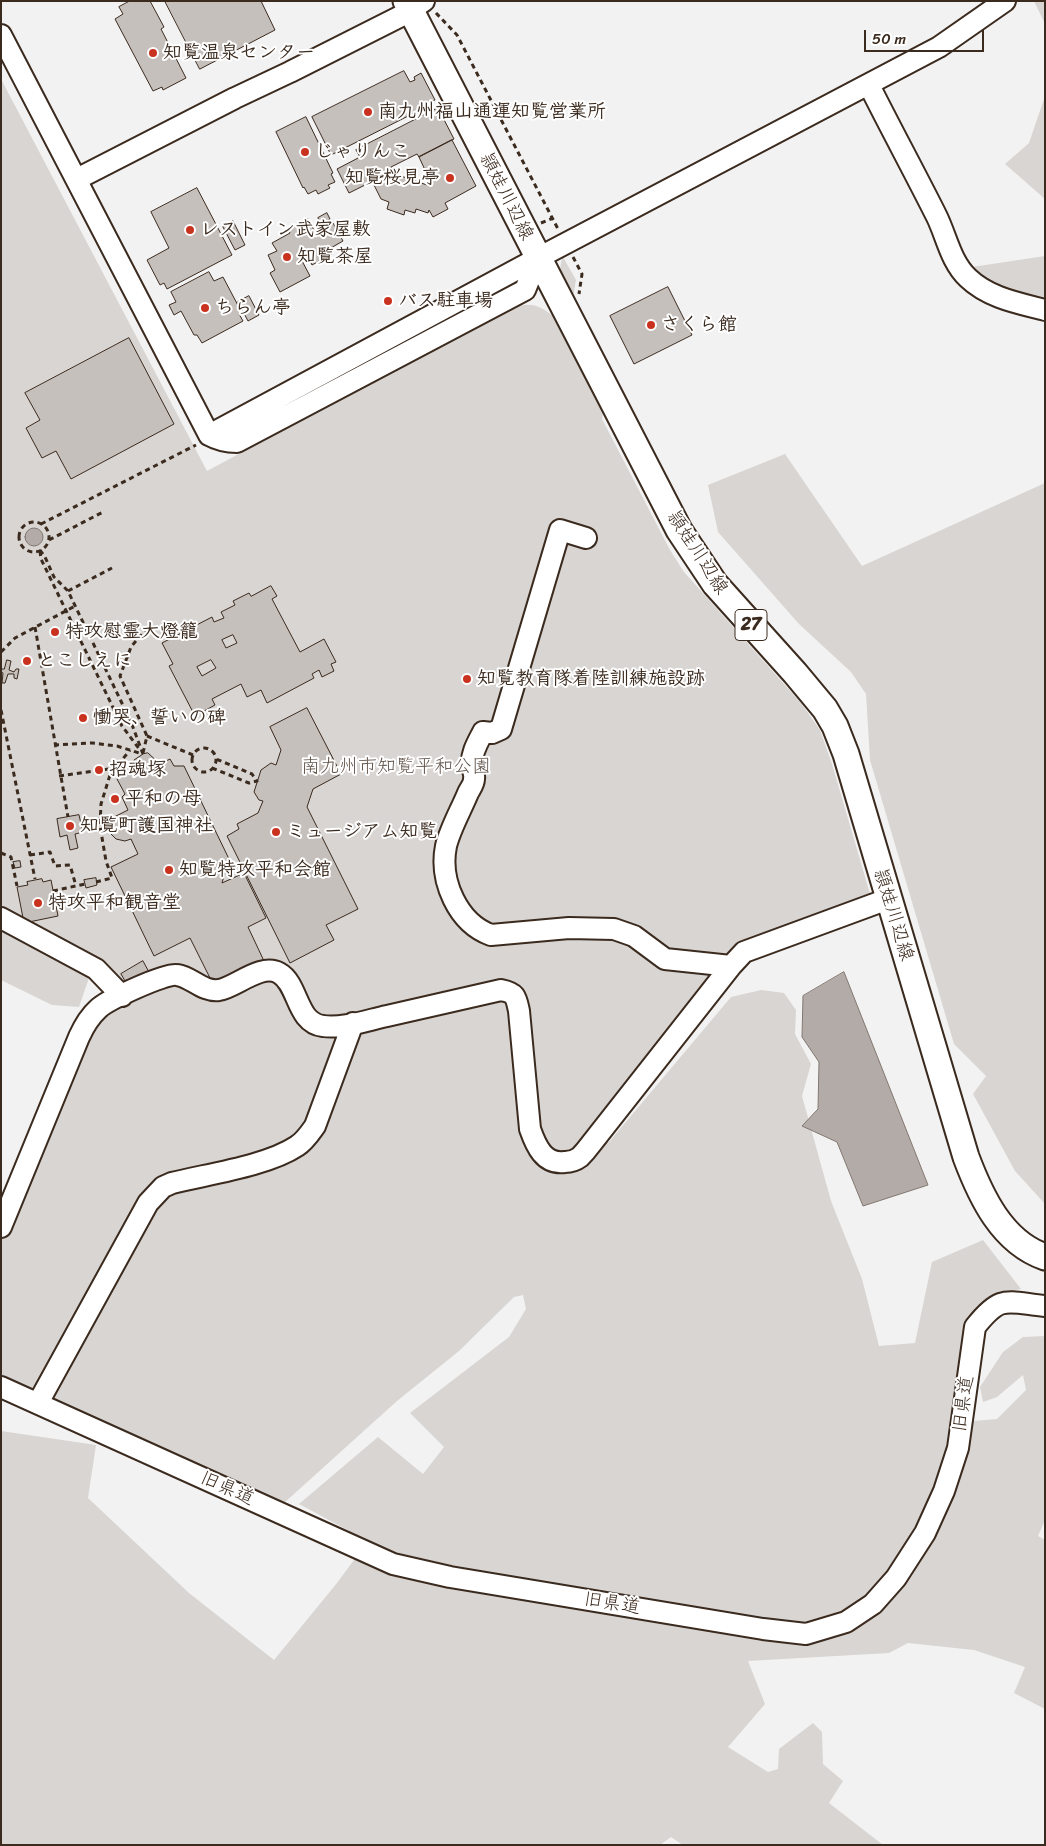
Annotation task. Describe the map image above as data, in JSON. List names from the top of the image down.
{
  "streets": {
    "main road": ["頴娃川辺線", "27"],
    "street": ["旧県道"]
  },
  "parks": ["南九州市知覧平和公園"],
  "places": [
    "知覧温泉センター",
    "南九州福山通運知覧営業所",
    "じゃりんこ",
    "知覧桜見亭",
    "レストイン武家屋敷",
    "知覧茶屋",
    "バス駐車場",
    "ちらん亭",
    "さくら館",
    "特攻慰霊大燈籠",
    "とこしえに",
    "知覧教育隊着陸訓練施設跡",
    "慟哭、誓いの碑",
    "招魂塚",
    "平和の母",
    "知覧町護国神社",
    "ミュージアム知覧",
    "知覧特攻平和会館",
    "特攻平和観音堂"
  ],
  "scale_bar": "50 m"
}
